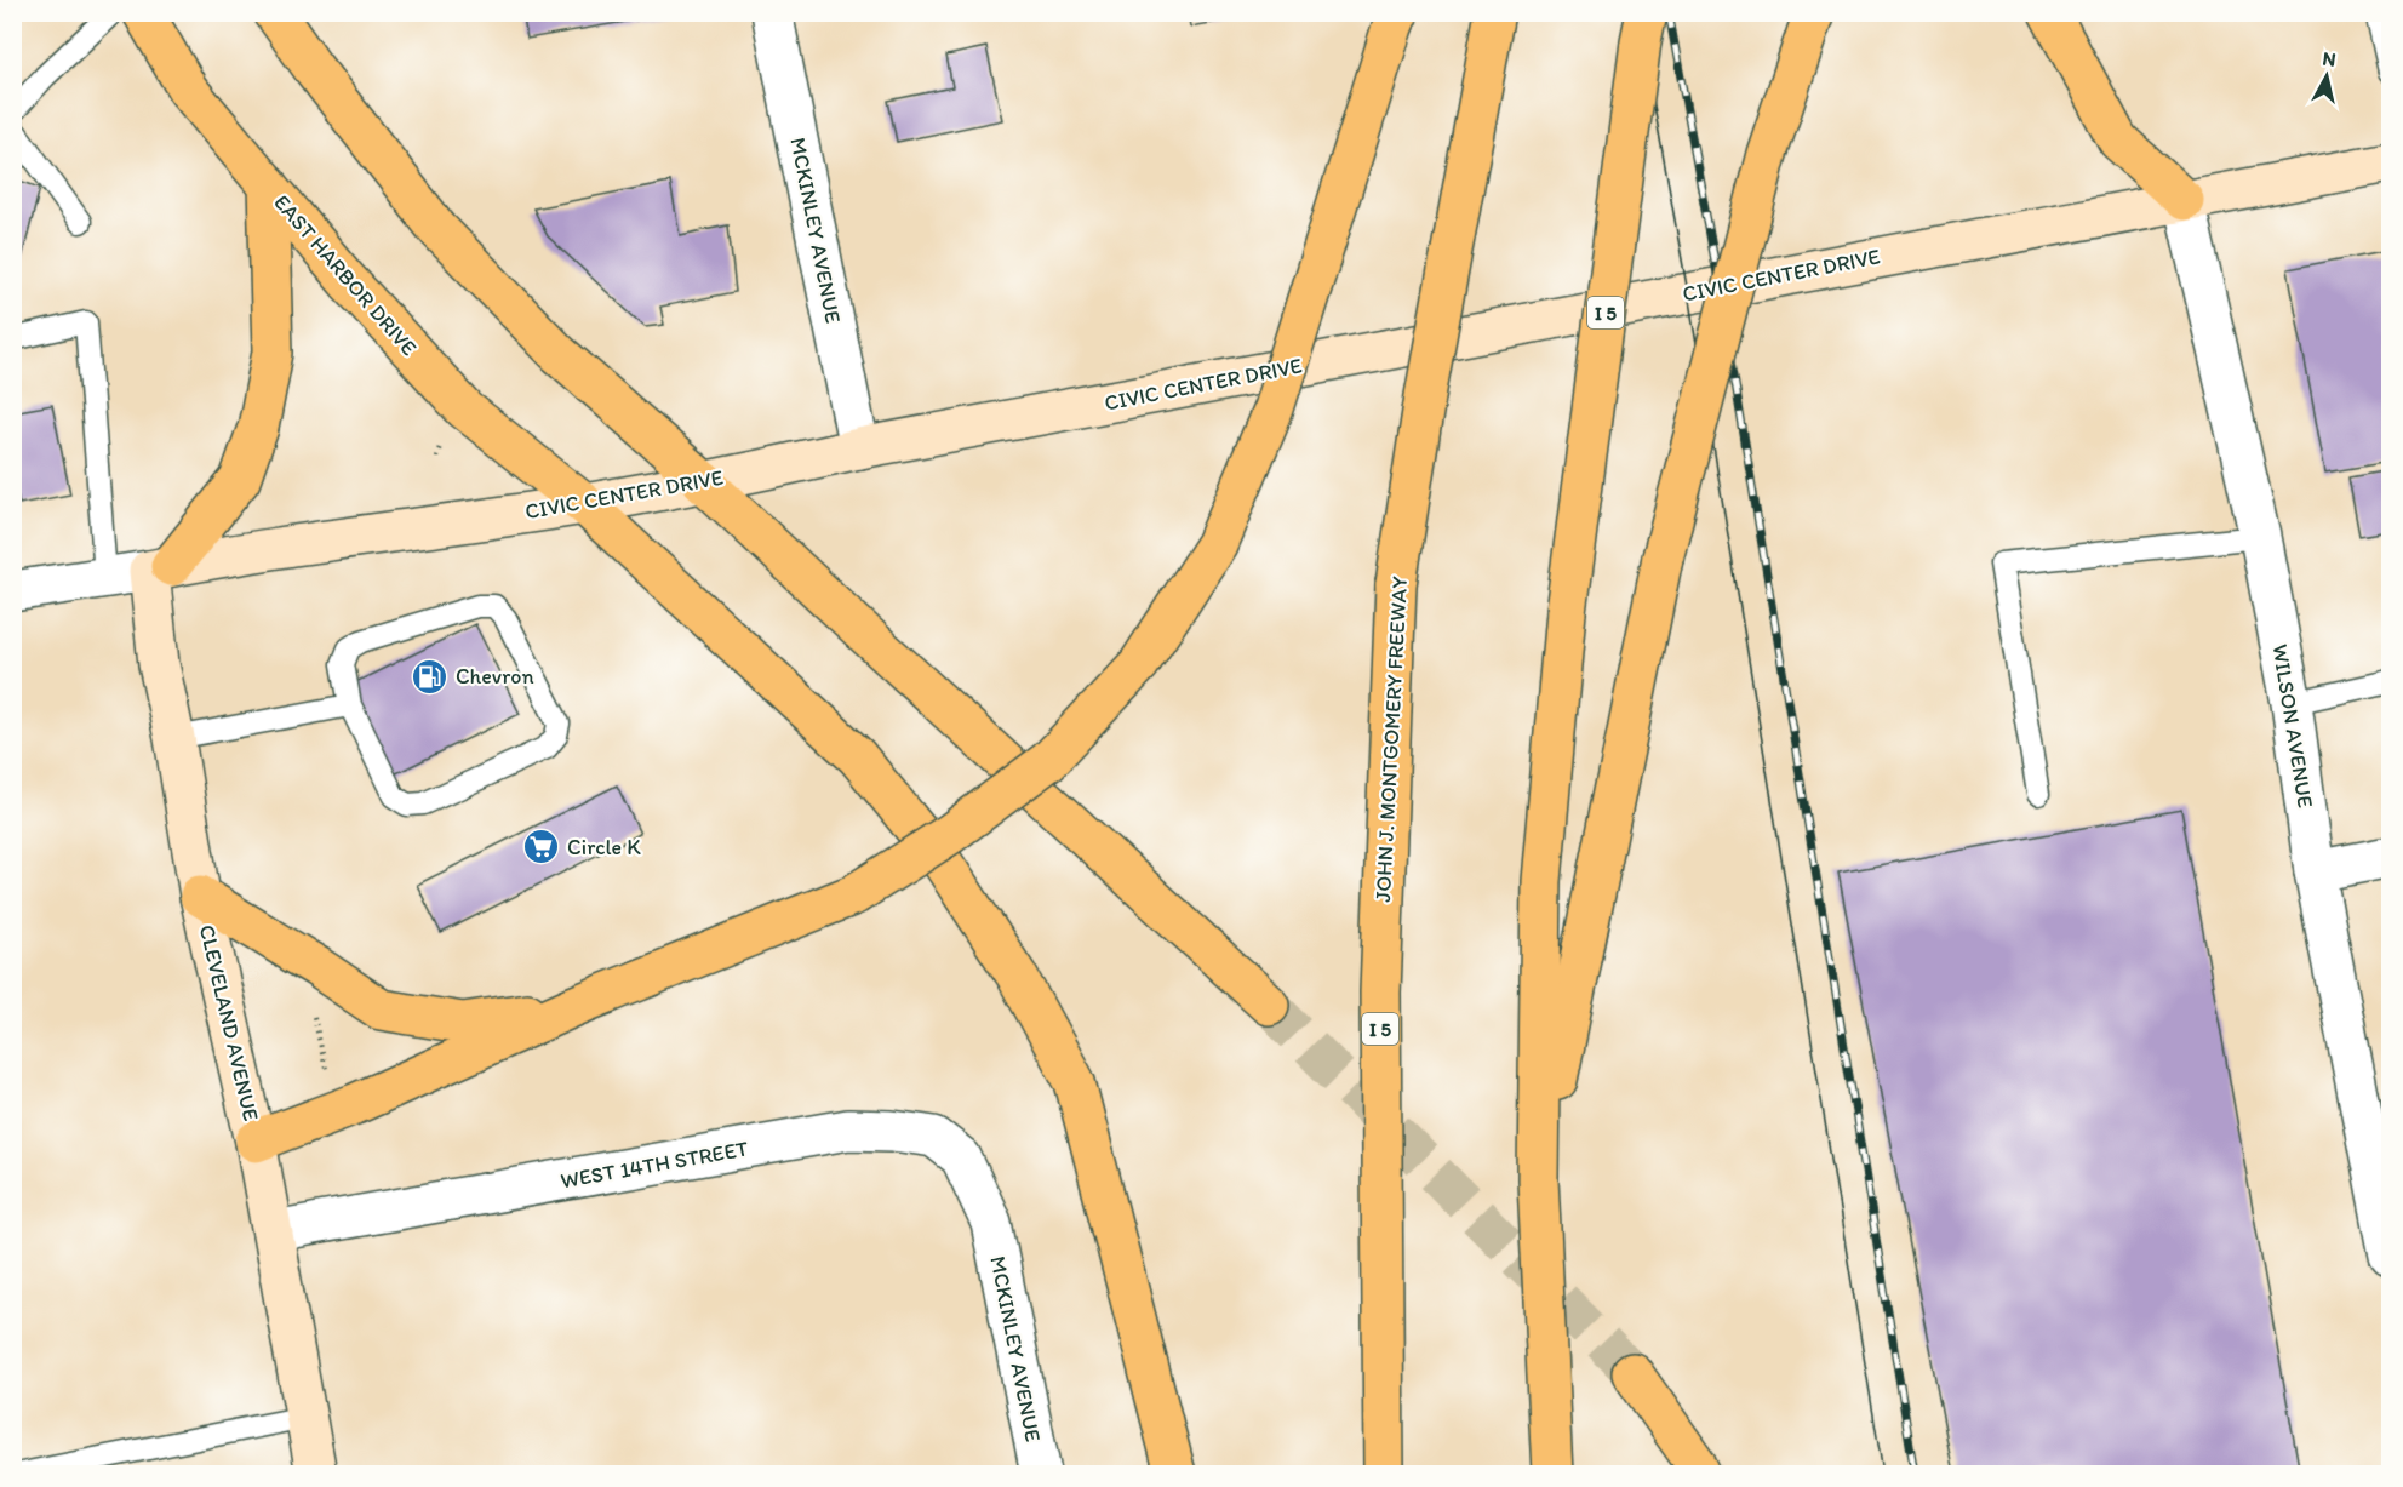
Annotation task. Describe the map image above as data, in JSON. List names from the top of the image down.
{
  "streets": {
    "highway": ["EAST HARBOR DRIVE", "I 5", "JOHN J. MONTGOMERY FREEWAY"],
    "main road": ["CIVIC CENTER DRIVE", "CLEVELAND AVENUE"],
    "street": ["MCKINLEY AVENUE", "WILSON AVENUE", "WEST 14TH STREET"]
  },
  "crossings": [
    ["MCKINLEY AVENUE", "CIVIC CENTER DRIVE"],
    ["MCKINLEY AVENUE", "WEST 14TH STREET"],
    ["EAST HARBOR DRIVE", "CIVIC CENTER DRIVE"],
    ["CIVIC CENTER DRIVE", "WILSON AVENUE"],
    ["CIVIC CENTER DRIVE", "CLEVELAND AVENUE"],
    ["CLEVELAND AVENUE", "WEST 14TH STREET"]
  ],
  "places": {
    "fuel station": ["Chevron"],
    "supermarket": ["Circle K"]
  },
  "north": "top"
}
